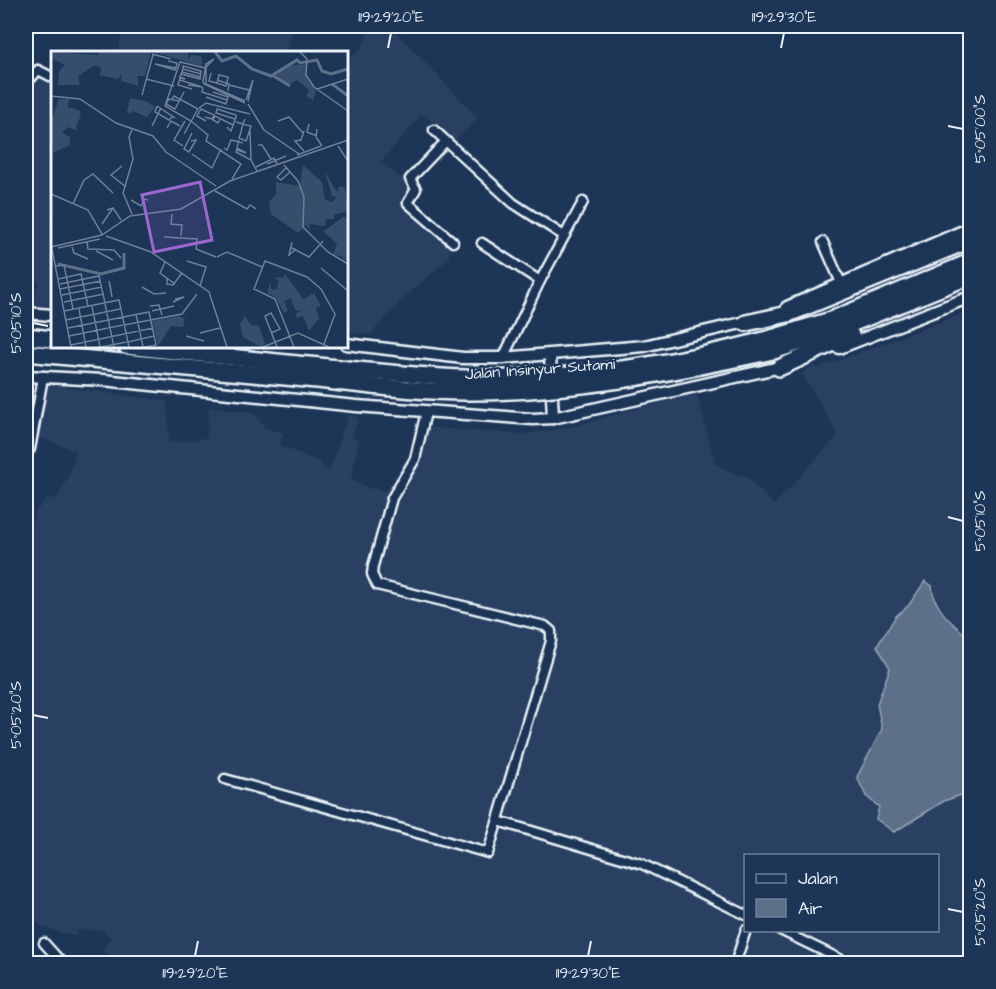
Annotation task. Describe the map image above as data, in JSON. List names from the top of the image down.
{
  "streets": {
    "highway": ["Jalan Insinyur Sutami"]
  },
  "legend": ["Jalan", "Air"],
  "coordinates": [
    "119°29'20\"E",
    "119°29'30\"E",
    "5°05'00\"S",
    "5°05'10\"S",
    "5°05'20\"S"
  ]
}
